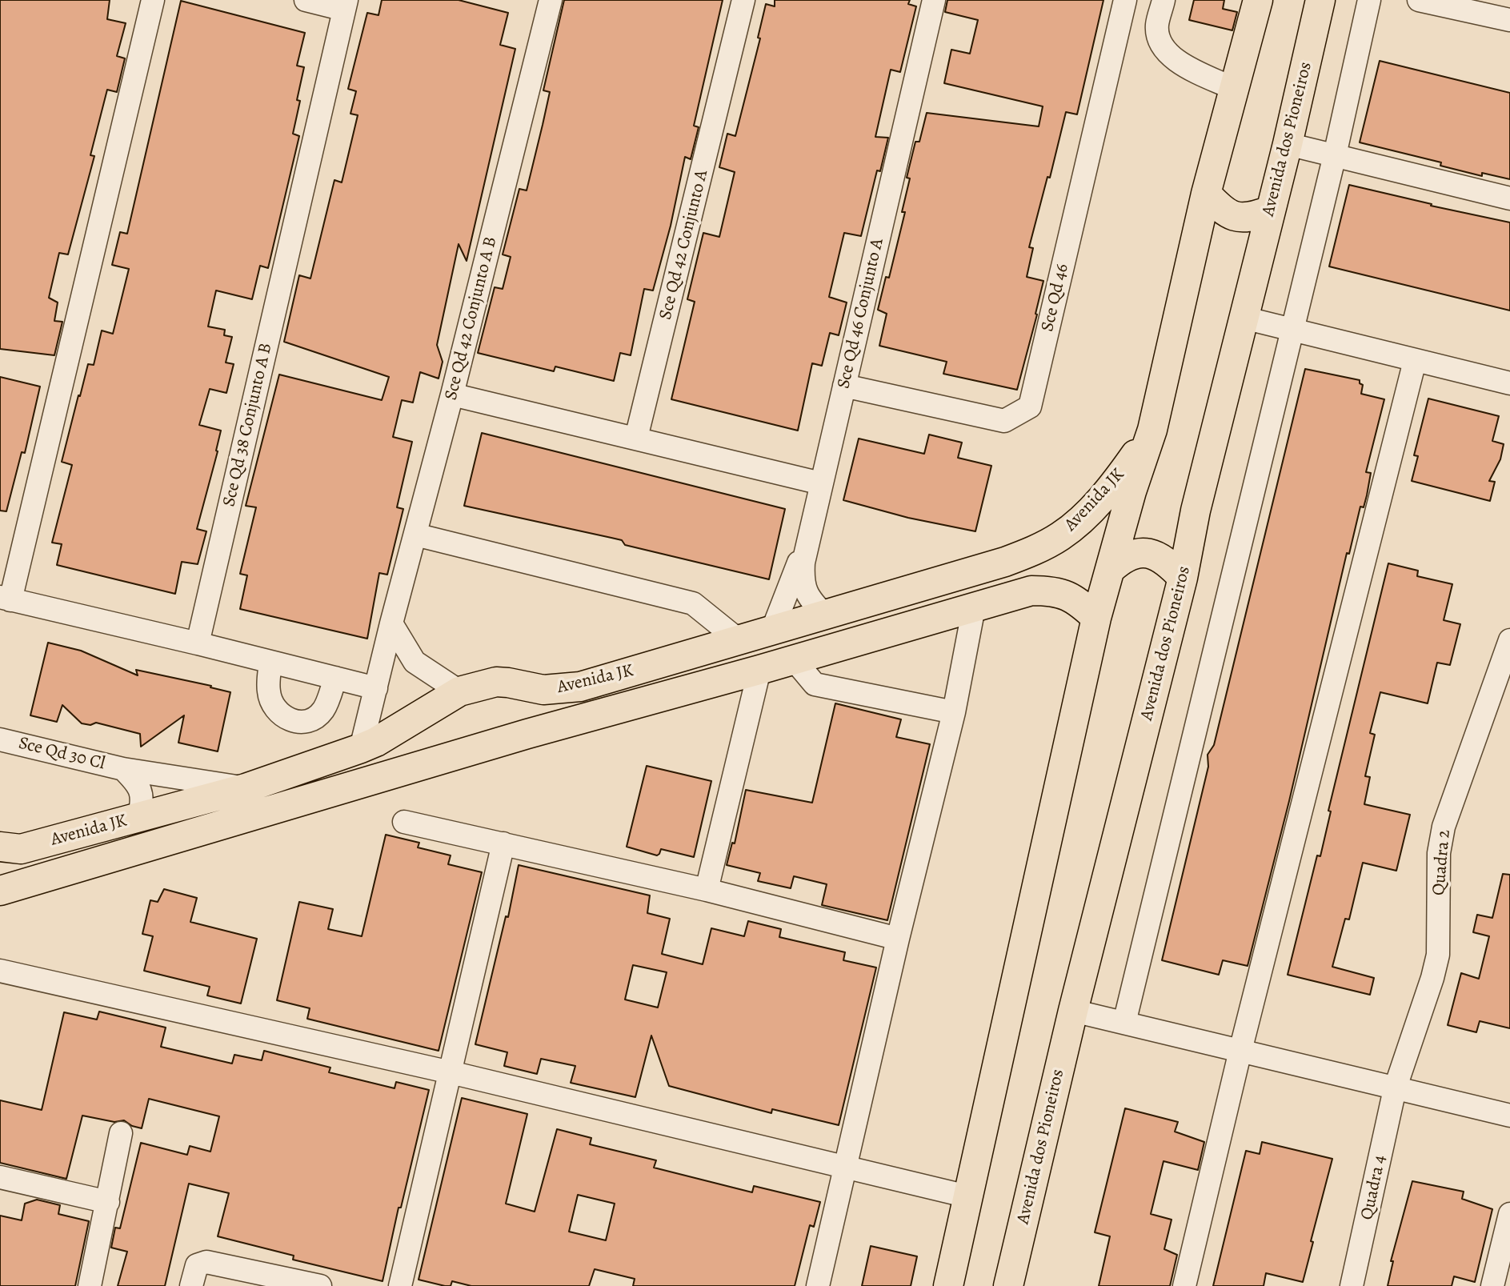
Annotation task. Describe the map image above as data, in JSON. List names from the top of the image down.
{
  "streets": {
    "main road": ["Avenida dos Pioneiros", "Avenida JK"],
    "street": [
      "Sce Qd 42 Conjunto A",
      "Sce Qd 46",
      "Sce Qd 46 Conjunto A",
      "Sce Qd 42 Conjunto A B",
      "Sce Qd 38 Conjunto A B",
      "Sce Qd 30 Cl",
      "Quadra 2",
      "Quadra 4"
    ]
  },
  "crossings": [
    ["Sce Qd 46", "Sce Qd 46 Conjunto A"],
    ["Sce Qd 46 Conjunto A", "Avenida JK"],
    ["Sce Qd 42 Conjunto A B", "Avenida JK"],
    ["Avenida JK", "Sce Qd 30 Cl"],
    ["Quadra 2", "Quadra 4"]
  ]
}
